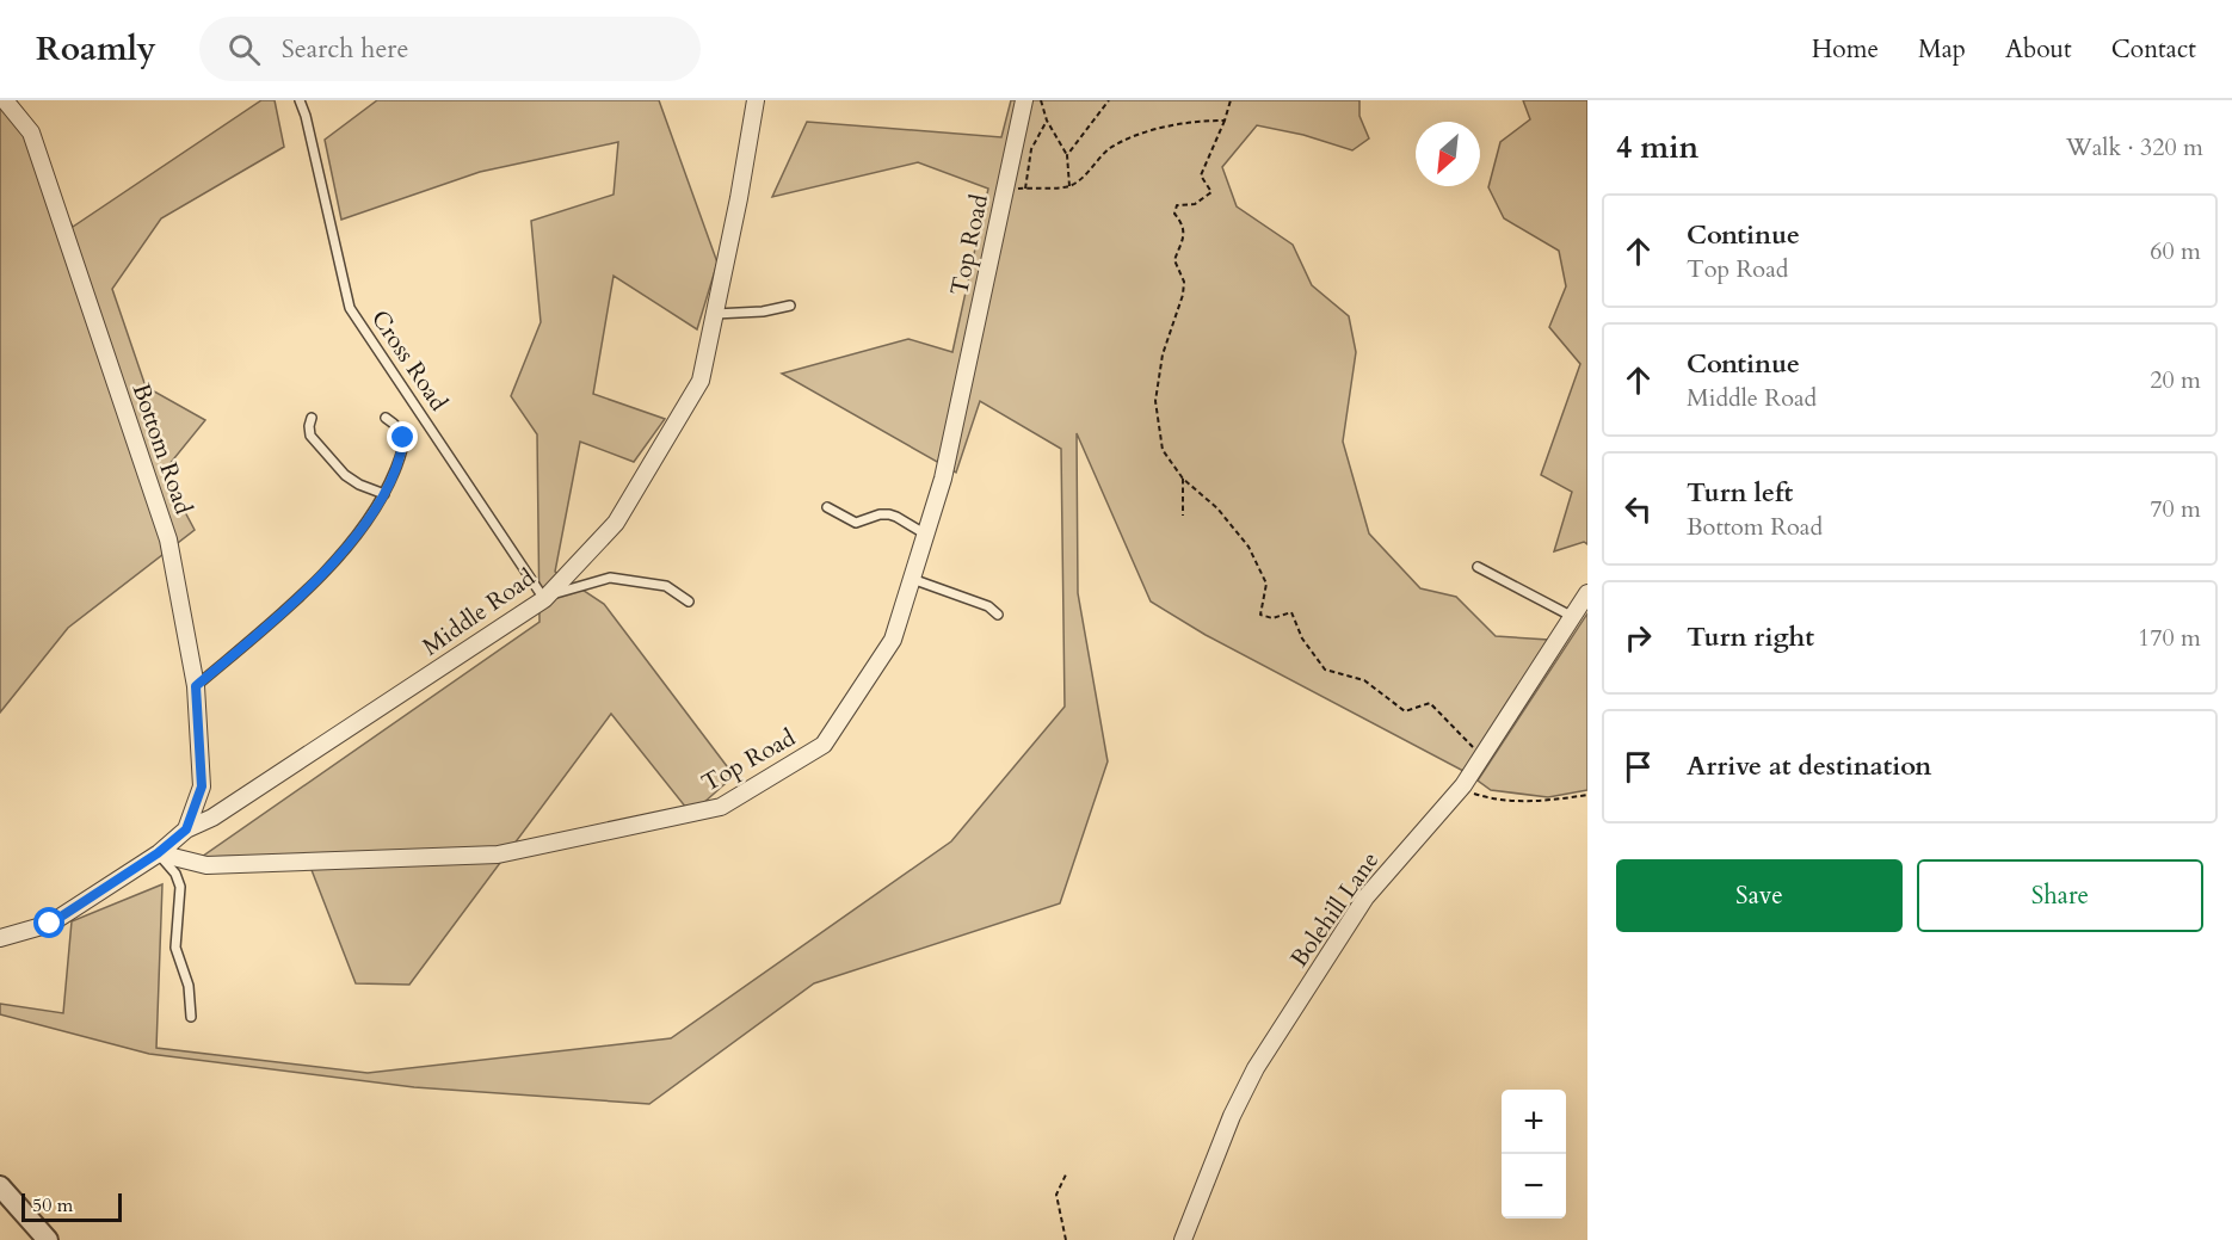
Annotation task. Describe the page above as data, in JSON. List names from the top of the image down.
{
  "streets": {
    "street": [
      "Top Road",
      "Bottom Road",
      "Middle Road",
      "Bolehill Lane"
    ],
    "lane": ["Cross Road"]
  },
  "crossings": [
    ["Top Road", "Middle Road"],
    ["Cross Road", "Middle Road"],
    ["Bottom Road", "Middle Road"]
  ],
  "scale_bar": "50 m",
  "north": "bottom left",
  "page": {
    "header": "Roamly",
    "search": "Search here",
    "nav": [
      "Home",
      "Map",
      "About",
      "Contact"
    ],
    "heading": ["4 min", "Walk · 320 m"],
    "list": [
      ["Continue", "Top Road", "60 m"],
      ["Continue", "Middle Road", "20 m"],
      ["Turn left", "Bottom Road", "70 m"],
      ["Turn right", "170 m"],
      "Arrive at destination"
    ],
    "buttons": ["Save", "Share"],
    "map_buttons": ["+", "−"],
    "scale": "50 m"
  }
}
